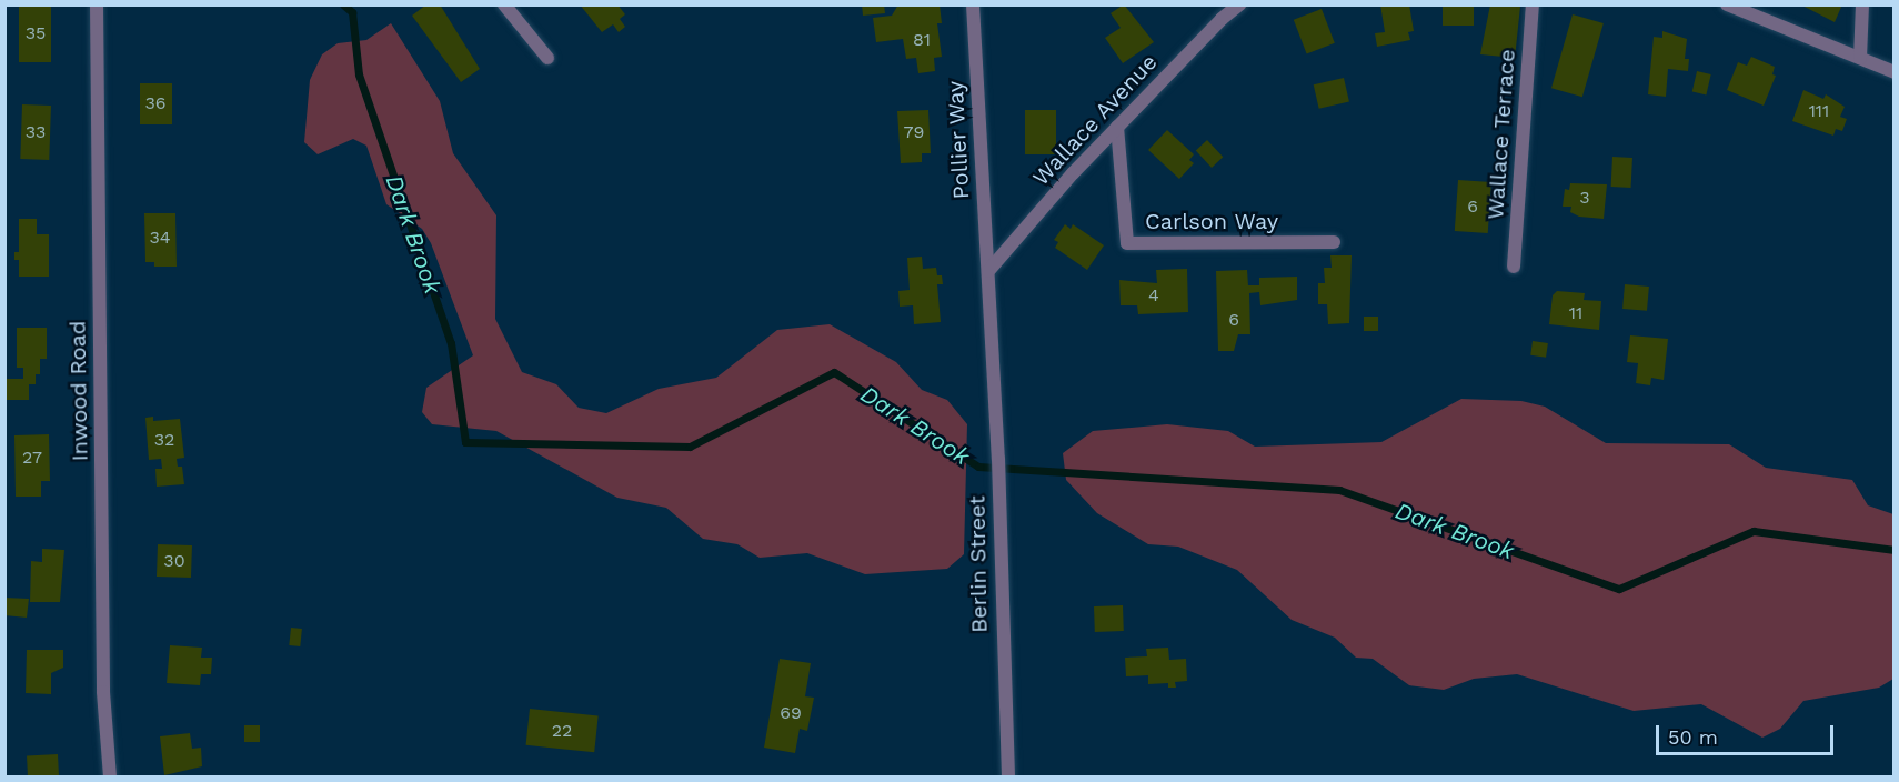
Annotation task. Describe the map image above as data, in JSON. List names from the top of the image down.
{
  "streets": {
    "street": [
      "Wallace Avenue",
      "Wallace Terrace",
      "Pollier Way",
      "Carlson Way",
      "Inwood Road",
      "Berlin Street"
    ]
  },
  "crossings": [
    ["Wallace Avenue", "Pollier Way"],
    ["Wallace Avenue", "Carlson Way"],
    ["Wallace Avenue", "Berlin Street"],
    ["Pollier Way", "Berlin Street"]
  ],
  "water": ["Dark Brook"],
  "house_numbers": [
    "35",
    "81",
    "36",
    "111",
    "33",
    "79",
    "3",
    "6",
    "34",
    "4",
    "11",
    "6",
    "32",
    "27",
    "30",
    "69",
    "22"
  ],
  "scale_bar": "50 m"
}
